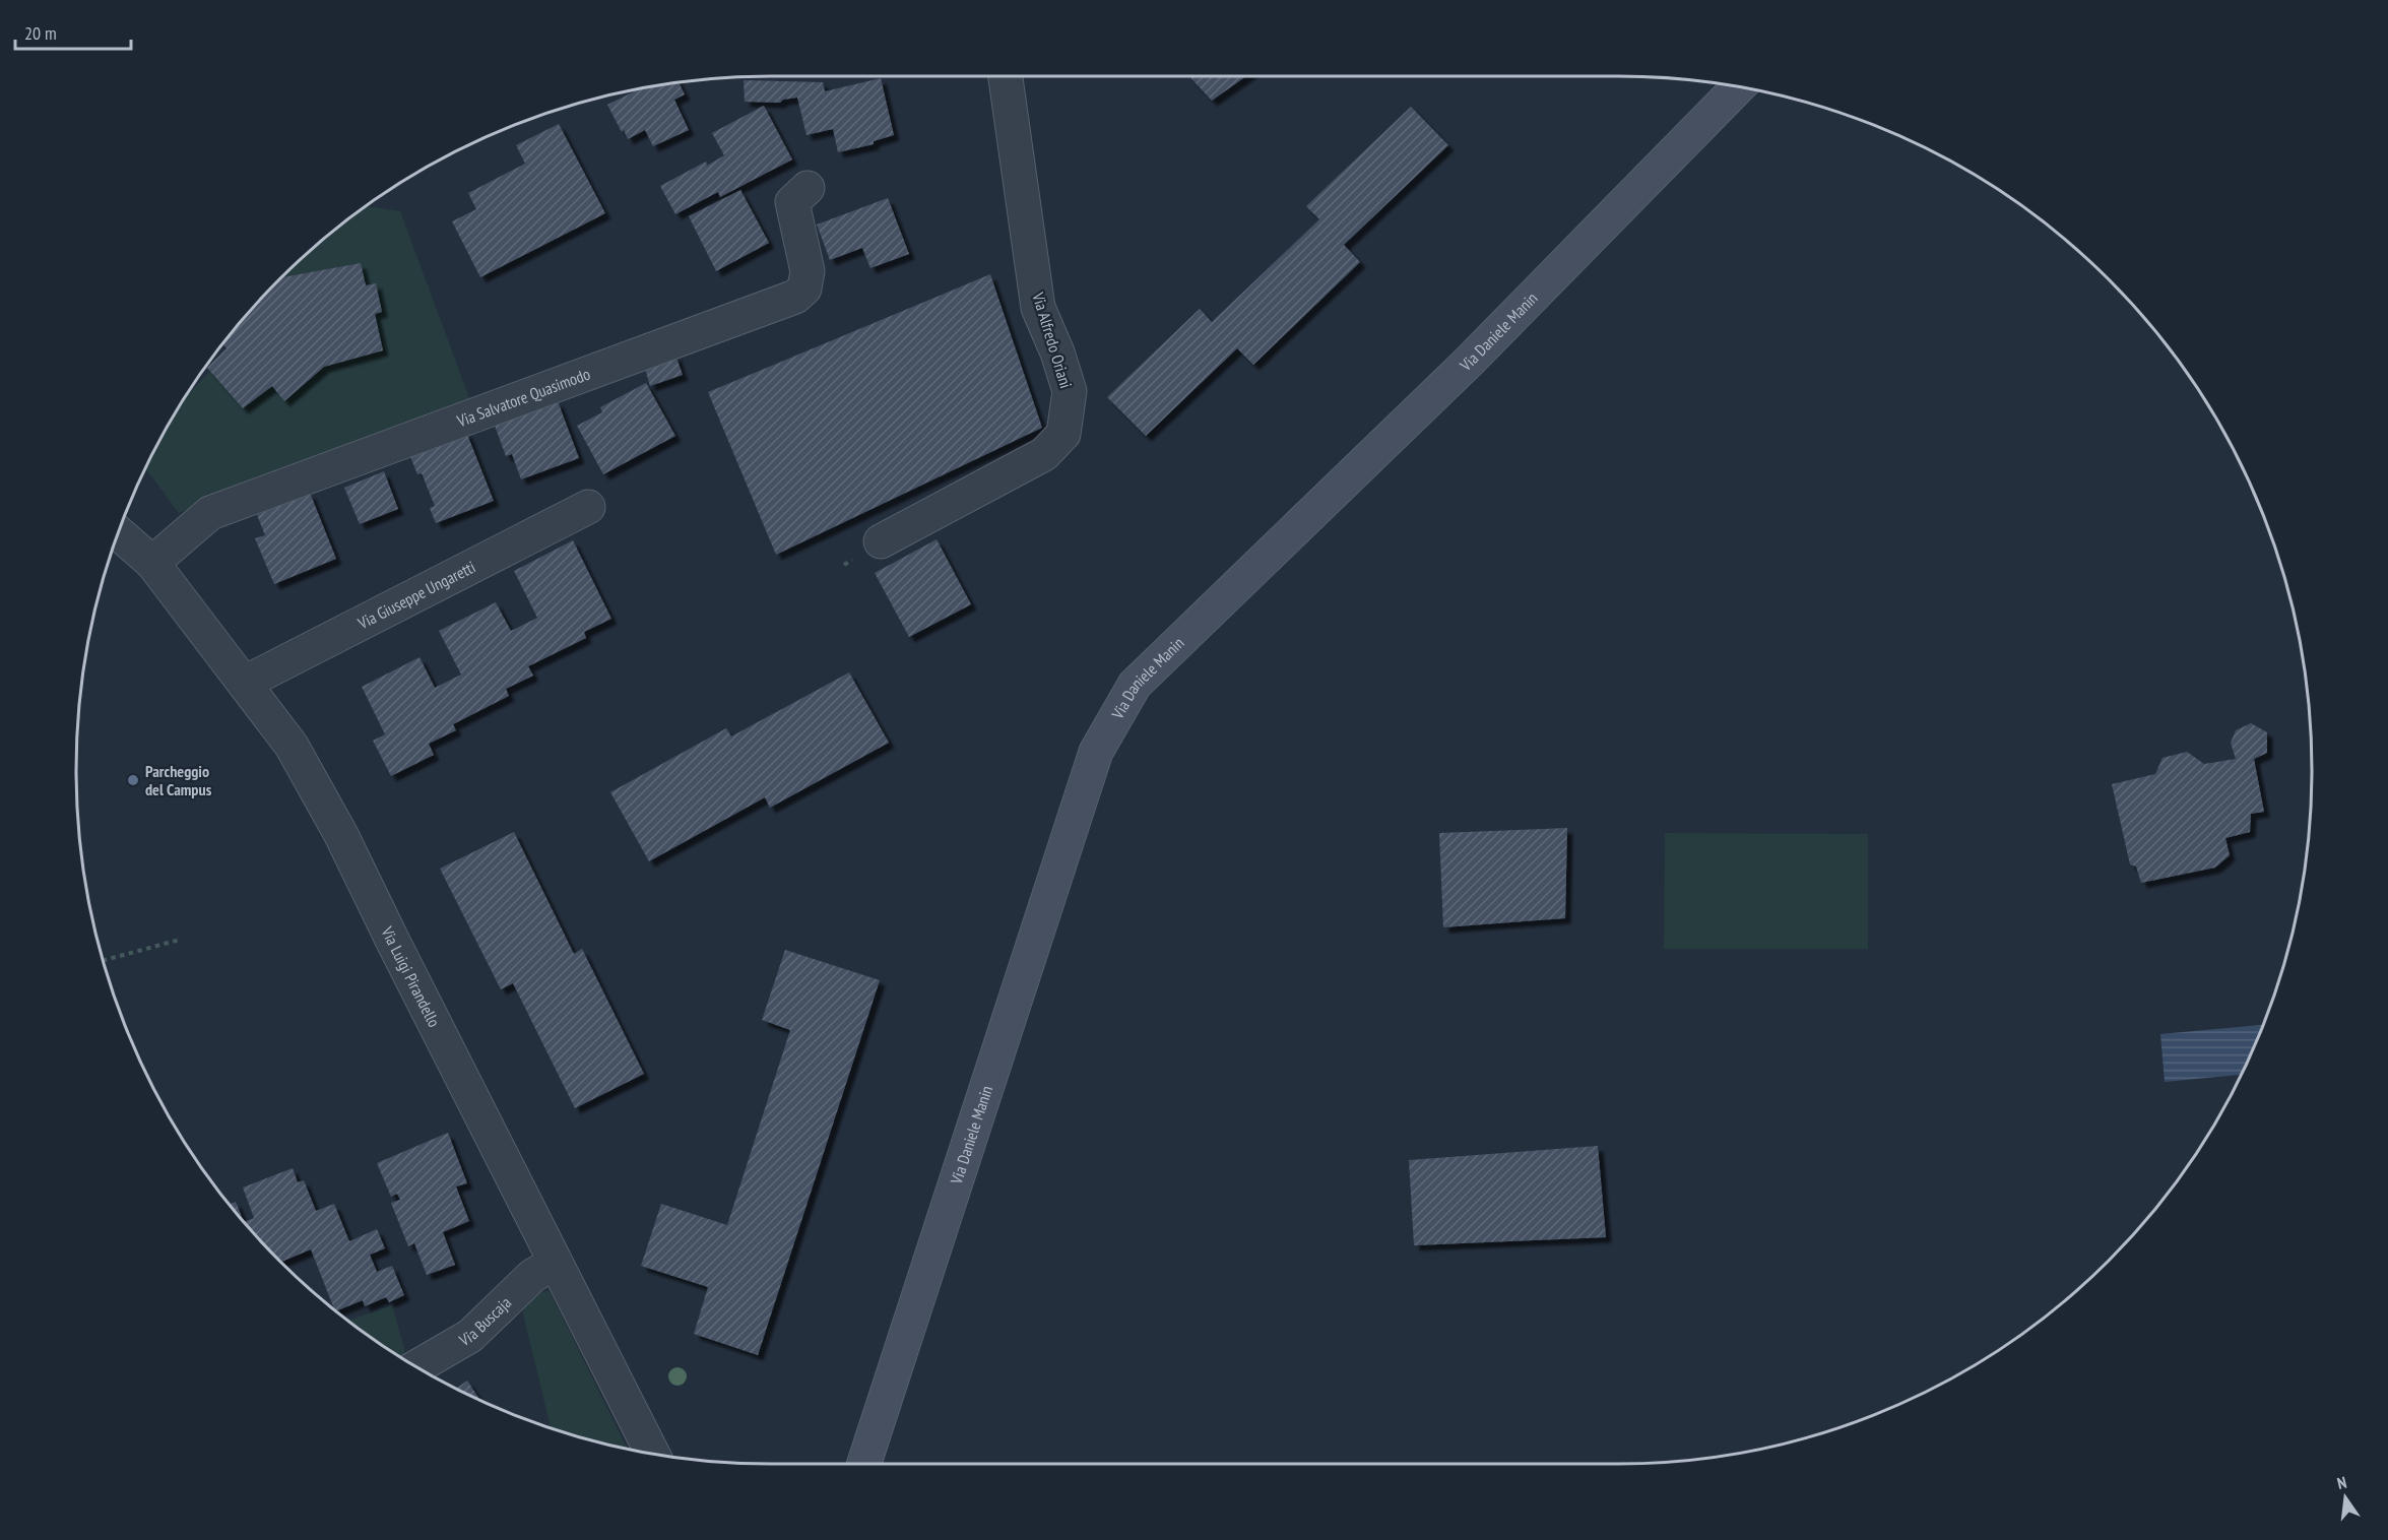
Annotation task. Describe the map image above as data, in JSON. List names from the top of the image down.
{
  "streets": {
    "main road": ["Via Daniele Manin"],
    "street": [
      "Via Alfredo Oriani",
      "Via Salvatore Quasimodo",
      "Via Giuseppe Ungaretti",
      "Via Luigi Pirandello",
      "Via Buscaja"
    ]
  },
  "crossings": [
    ["Via Salvatore Quasimodo", "Via Luigi Pirandello"],
    ["Via Giuseppe Ungaretti", "Via Luigi Pirandello"],
    ["Via Luigi Pirandello", "Via Buscaja"]
  ],
  "places": ["Parcheggio del Campus"],
  "scale_bar": "20 m",
  "north": "top"
}
